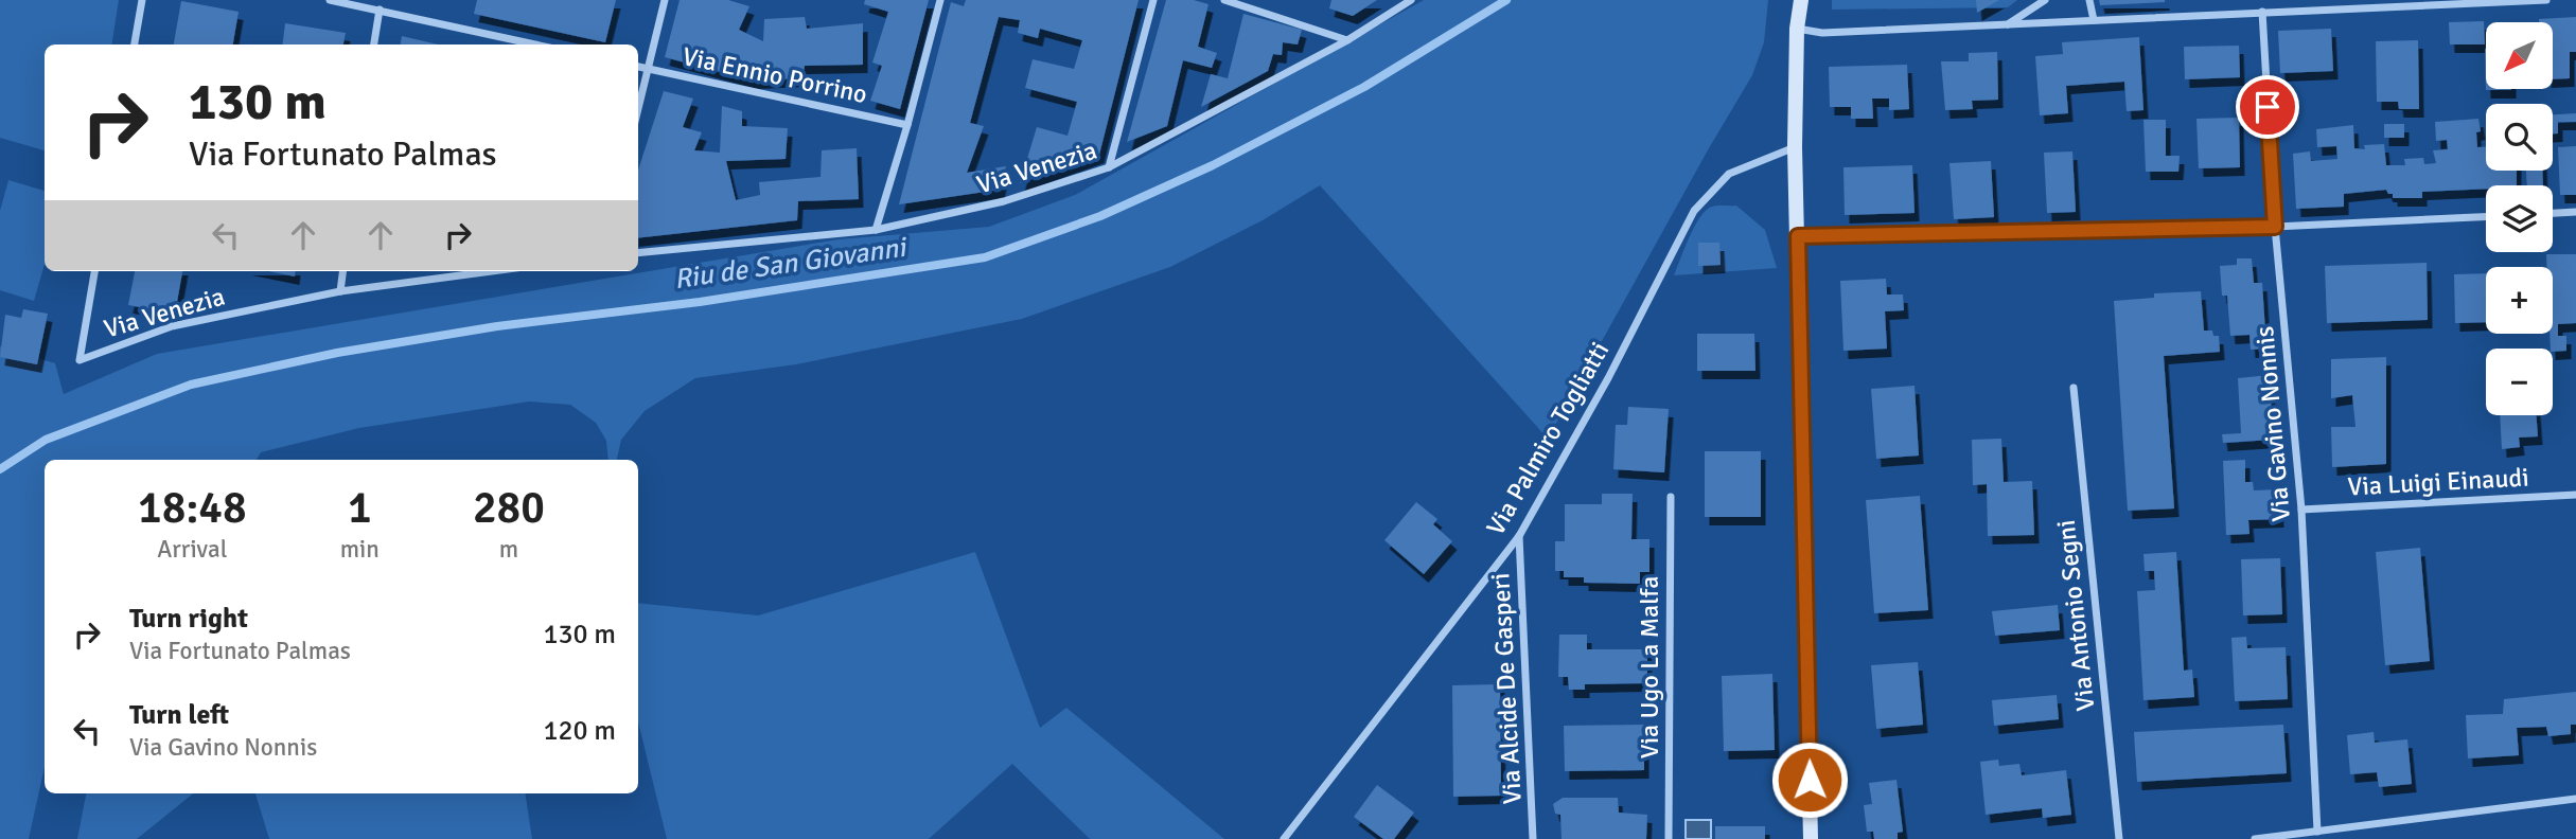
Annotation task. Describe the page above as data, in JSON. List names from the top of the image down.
{
  "streets": {
    "street": [
      "Via Ennio Porrino",
      "Via Venezia",
      "Via Gavino Nonnis",
      "Via Palmiro Togliatti",
      "Via Luigi Einaudi",
      "Via Antonio Segni",
      "Via Ugo La Malfa",
      "Via Alcide De Gasperi"
    ]
  },
  "crossings": [
    ["Via Gavino Nonnis", "Via Luigi Einaudi"],
    ["Via Palmiro Togliatti", "Via Alcide De Gasperi"]
  ],
  "water": ["Riu de San Giovanni"],
  "north": "bottom left",
  "page": {
    "map_buttons": ["+", "−"],
    "turn": ["130 m", "Via Fortunato Palmas"],
    "eta": [
      "18:48",
      "Arrival",
      "1",
      "min",
      "280",
      "m"
    ],
    "list": [
      {
        "name": "Turn right",
        "note": "Via Fortunato Palmas",
        "value": "130 m"
      },
      {
        "name": "Turn left",
        "note": "Via Gavino Nonnis",
        "value": "120 m"
      }
    ]
  }
}
